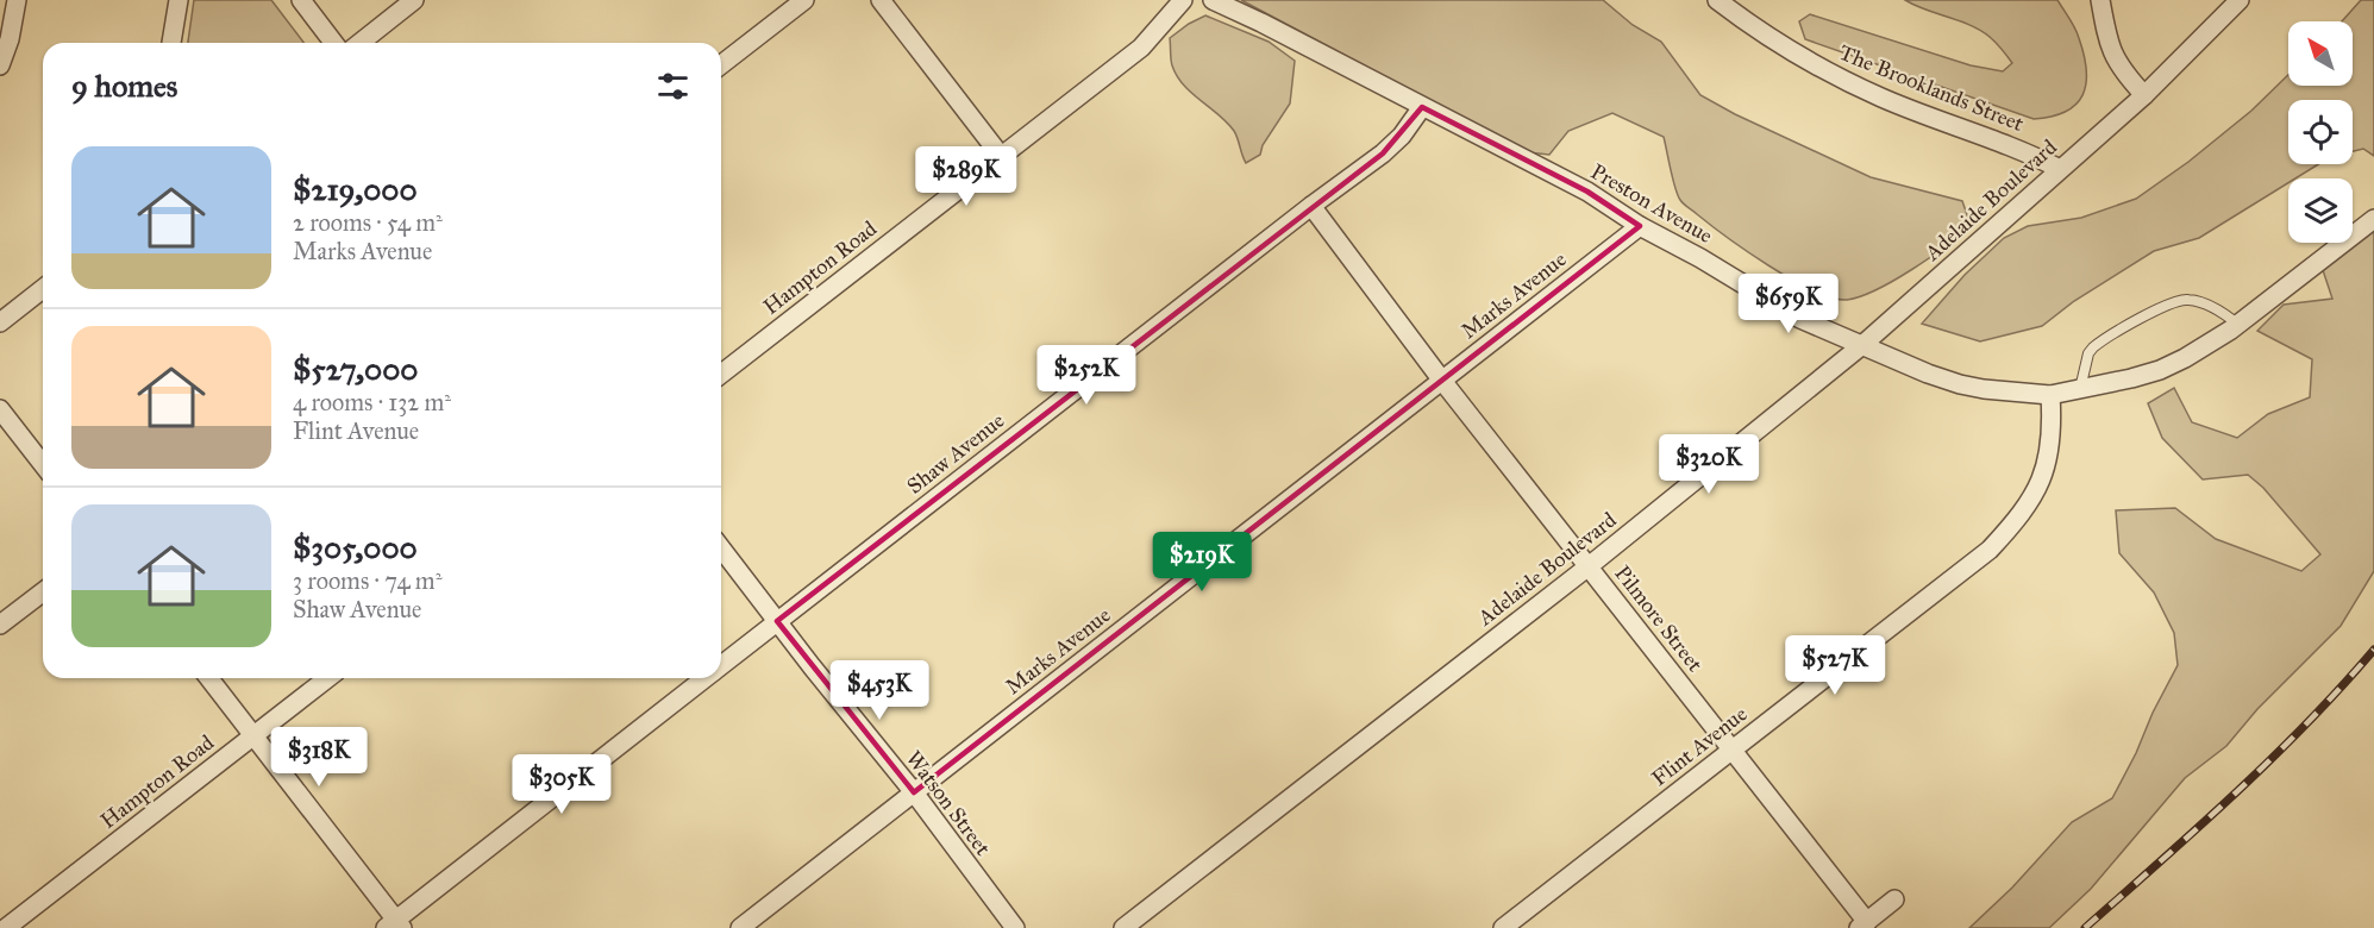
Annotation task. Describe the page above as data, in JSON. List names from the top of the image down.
{
  "streets": {
    "street": [
      "The Brooklands Street",
      "Adelaide Boulevard",
      "Preston Avenue",
      "Hampton Road",
      "Marks Avenue",
      "Shaw Avenue",
      "Pilmore Street",
      "Flint Avenue",
      "Watson Street"
    ]
  },
  "crossings": [
    ["The Brooklands Street", "Adelaide Boulevard"],
    ["Adelaide Boulevard", "Preston Avenue"],
    ["Adelaide Boulevard", "Pilmore Street"],
    ["Preston Avenue", "Marks Avenue"],
    ["Preston Avenue", "Shaw Avenue"],
    ["Preston Avenue", "Flint Avenue"],
    ["Marks Avenue", "Pilmore Street"],
    ["Marks Avenue", "Watson Street"],
    ["Shaw Avenue", "Pilmore Street"],
    ["Shaw Avenue", "Watson Street"],
    ["Pilmore Street", "Flint Avenue"]
  ],
  "north": "top left",
  "page": {
    "heading": "9 homes",
    "list": [
      {
        "name": "$219,000",
        "note": "2 rooms · 54 m² · Marks Avenue"
      },
      {
        "name": "$527,000",
        "note": "4 rooms · 132 m² · Flint Avenue"
      },
      {
        "name": "$305,000",
        "note": "3 rooms · 74 m² · Shaw Avenue"
      }
    ],
    "price": [
      "$289K",
      "$659K",
      "$252K",
      "$320K",
      "$219K",
      "$527K",
      "$453K",
      "$318K",
      "$305K"
    ]
  }
}
